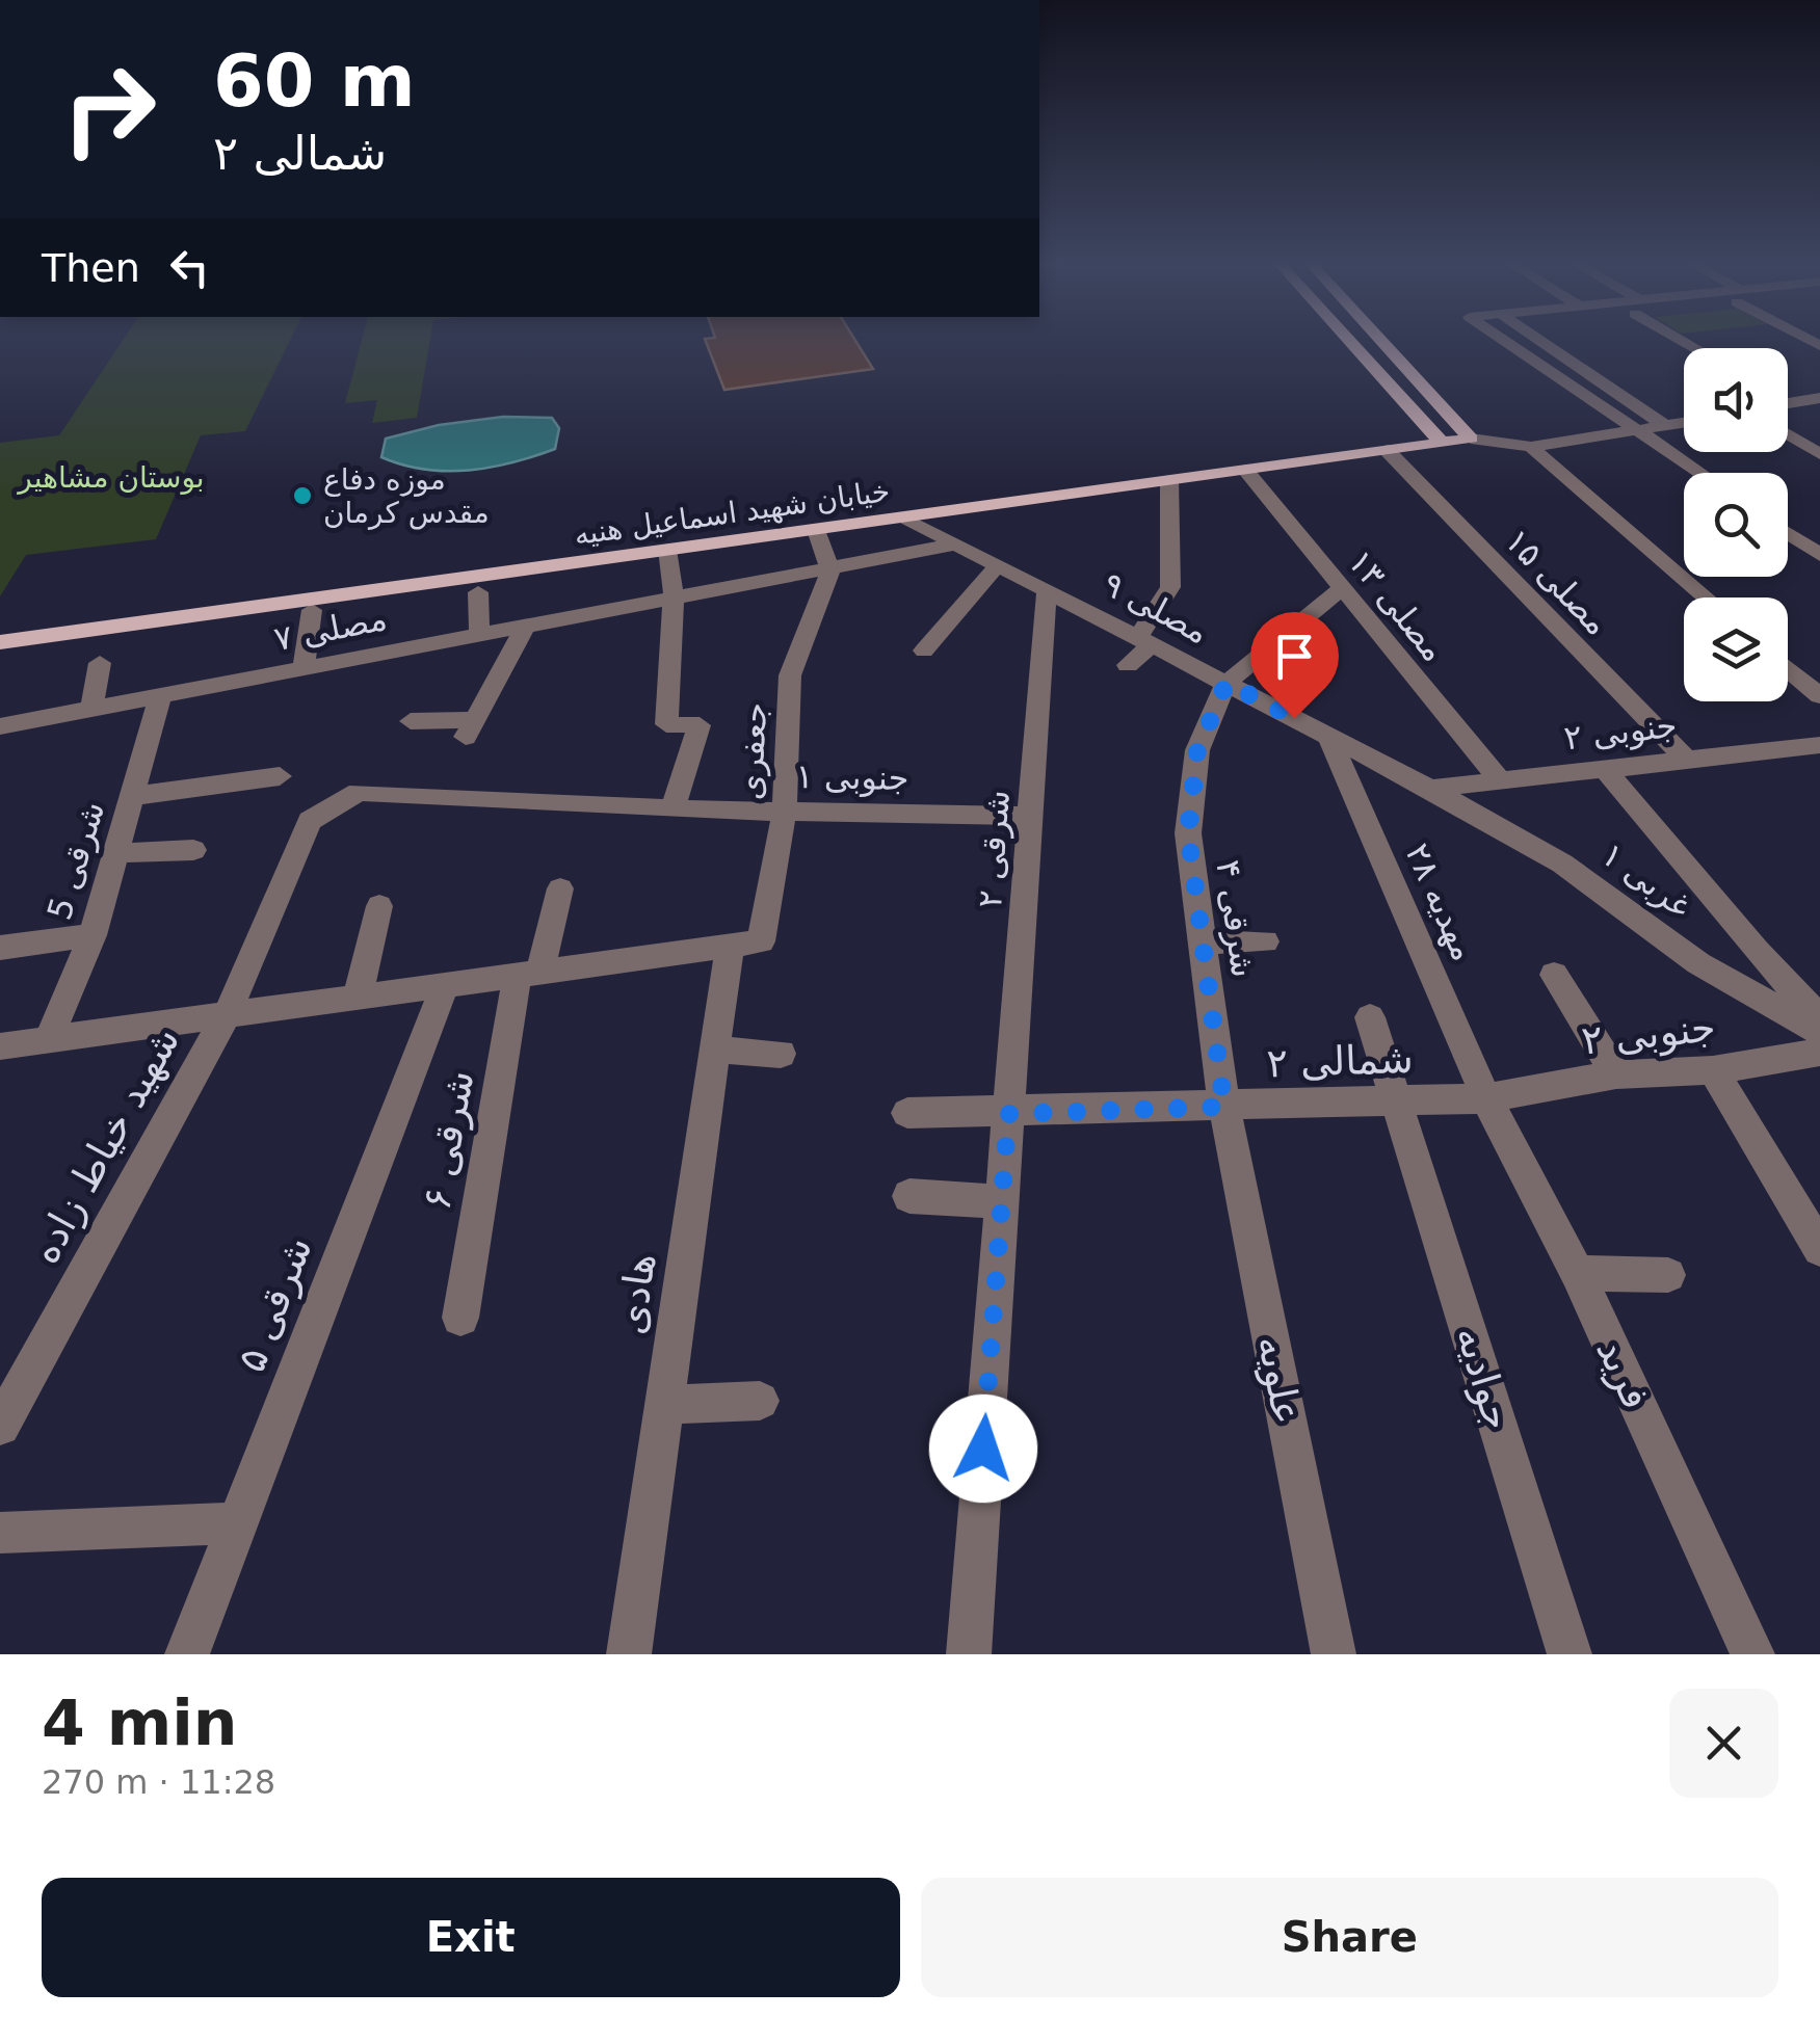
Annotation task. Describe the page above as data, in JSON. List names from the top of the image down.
{
  "streets": {
    "main road": ["خیابان شهید اسماعیل هنیه"],
    "street": [
      "مصلی ۱۵",
      "مصلی ۱۳",
      "مصلی ۹",
      "مصلی ۷",
      "جنوبی ۲",
      "جعفری",
      "۱ جنوبی",
      "۲ شرقی",
      "شرقی 5",
      "۱ غربی",
      "مهدیه ۲۸",
      "۴ شرقی",
      "۲ جنوبی",
      "۲ شمالی",
      "۶ شرقی",
      "شهید خیاط زاده",
      "هادی",
      "۵ شرقی",
      "فرید",
      "جوادیه",
      "علویه"
    ]
  },
  "crossings": [
    ["خیابان شهید اسماعیل هنیه", "مصلی ۱۵"],
    ["خیابان شهید اسماعیل هنیه", "مصلی ۱۳"],
    ["خیابان شهید اسماعیل هنیه", "مصلی ۹"],
    ["مصلی ۱۵", "جنوبی ۲"],
    ["مصلی ۱۳", "جنوبی ۲"],
    ["مصلی ۹", "مصلی ۷"],
    ["مصلی ۹", "جنوبی ۲"],
    ["مصلی ۹", "۲ شرقی"],
    ["مصلی ۹", "۱ غربی"],
    ["مصلی ۹", "مهدیه ۲۸"],
    ["مصلی ۹", "۴ شرقی"],
    ["مصلی ۷", "جعفری"],
    ["مصلی ۷", "شرقی 5"],
    ["جنوبی ۲", "۱ غربی"],
    ["جعفری", "۱ جنوبی"],
    ["جعفری", "هادی"],
    ["۱ جنوبی", "۲ شرقی"],
    ["۱ جنوبی", "شهید خیاط زاده"],
    ["۲ شرقی", "۲ شمالی"],
    ["مهدیه ۲۸", "۲ جنوبی"],
    ["مهدیه ۲۸", "۲ شمالی"],
    ["مهدیه ۲۸", "فرید"],
    ["۴ شرقی", "۲ شمالی"],
    ["۴ شرقی", "علویه"],
    ["۲ جنوبی", "۲ شمالی"],
    ["۲ جنوبی", "فرید"],
    ["۲ شمالی", "فرید"],
    ["۲ شمالی", "جوادیه"],
    ["۲ شمالی", "علویه"]
  ],
  "parks": ["بوستان مشاهیر"],
  "places": ["موزه دفاع مقدس کرمان"],
  "page": {
    "turn": ["60 m", "۲ شمالی"],
    "then": "Then",
    "heading": ["4 min", "270 m · 11:28"],
    "buttons": ["Exit", "Share"]
  }
}
